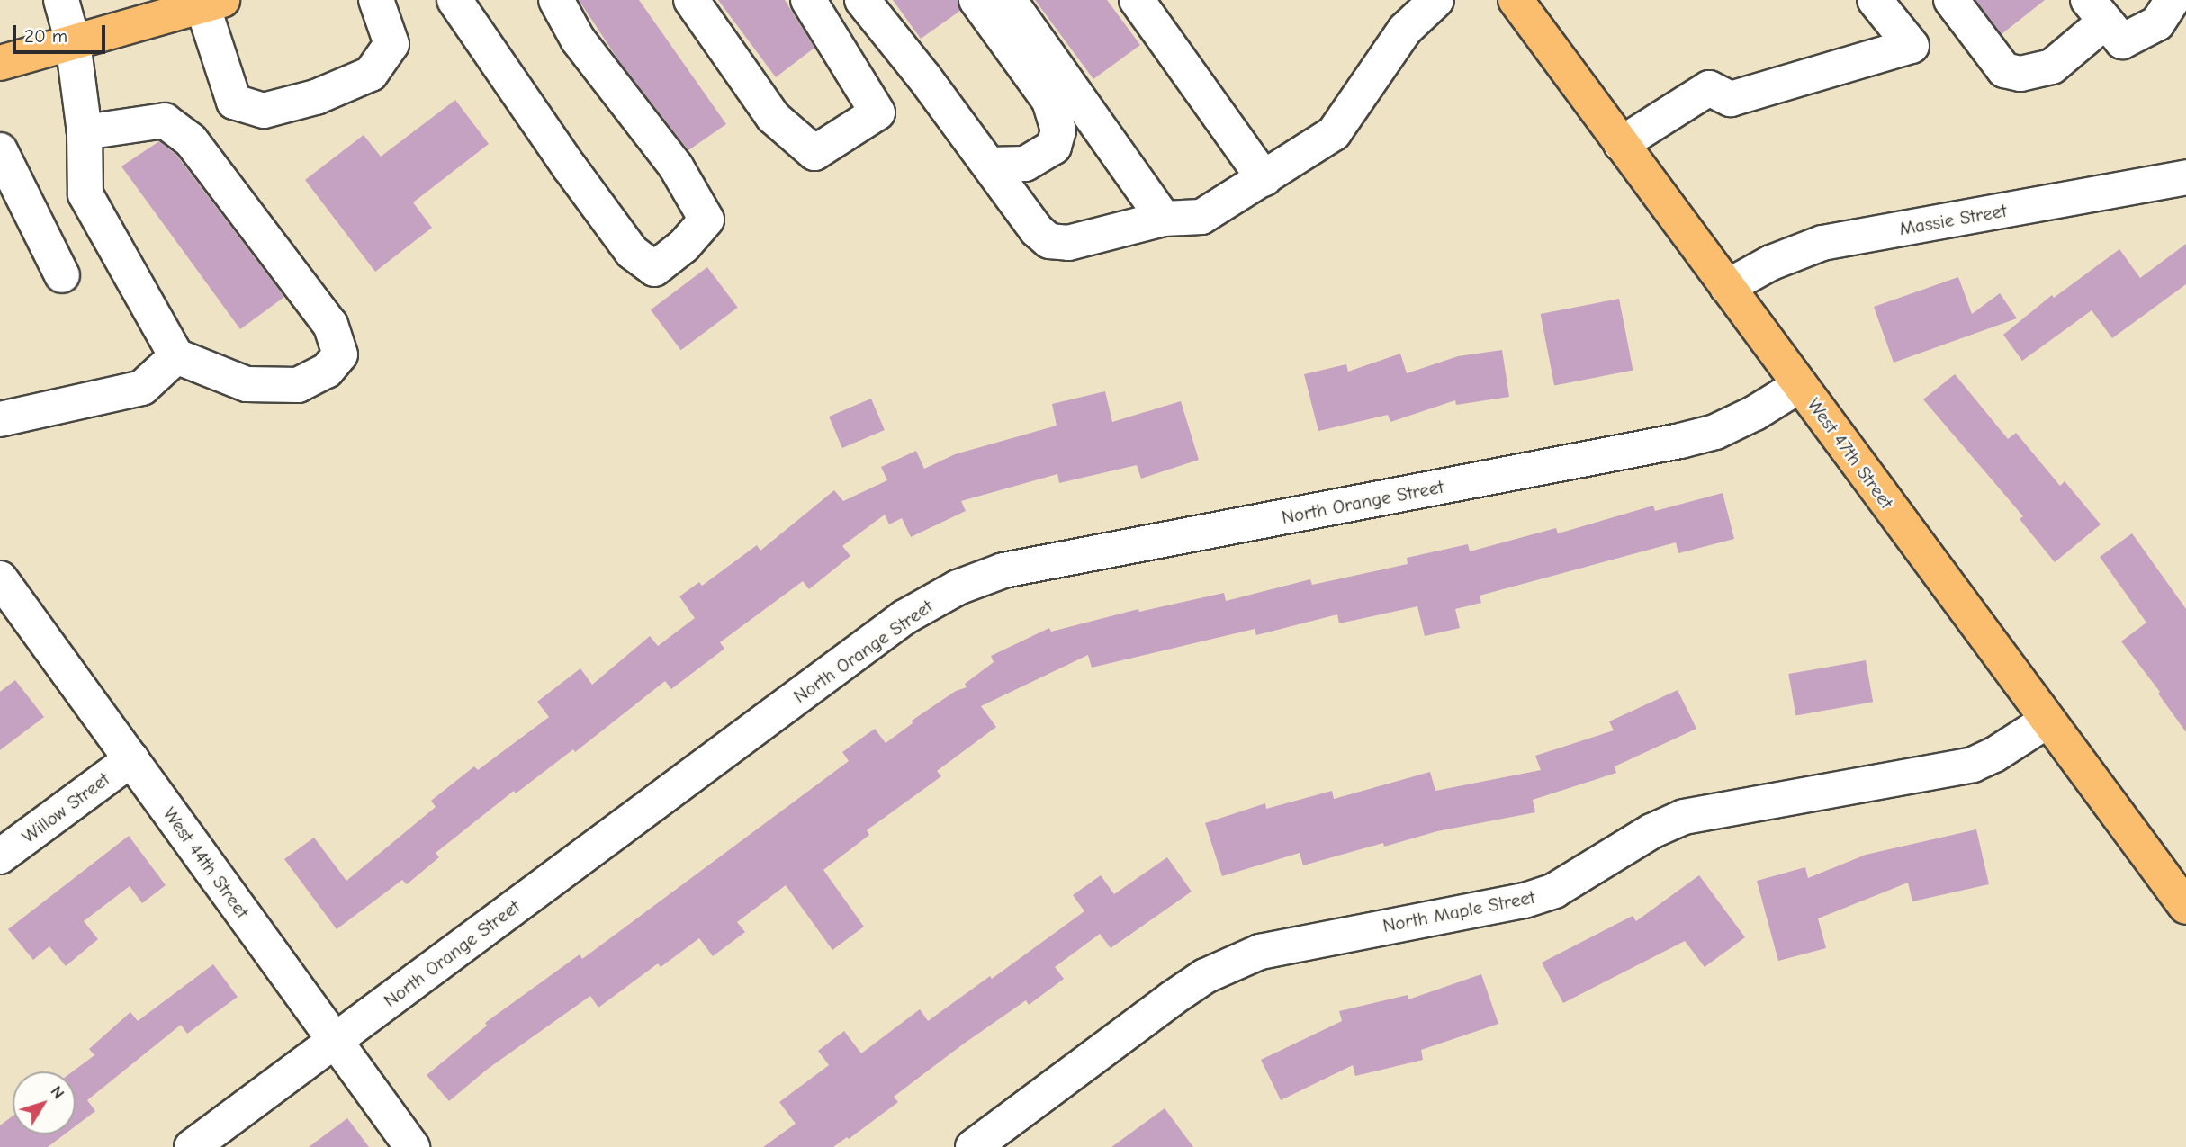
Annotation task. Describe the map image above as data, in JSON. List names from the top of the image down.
{
  "streets": {
    "main road": ["West 47th Street"],
    "street": [
      "Massie Street",
      "North Orange Street",
      "Willow Street",
      "West 44th Street",
      "North Maple Street"
    ]
  },
  "crossings": [
    ["Massie Street", "West 47th Street"],
    ["West 47th Street", "North Orange Street"],
    ["West 47th Street", "North Maple Street"],
    ["North Orange Street", "West 44th Street"],
    ["Willow Street", "West 44th Street"]
  ],
  "scale_bar": "20 m",
  "north": "top right"
}
